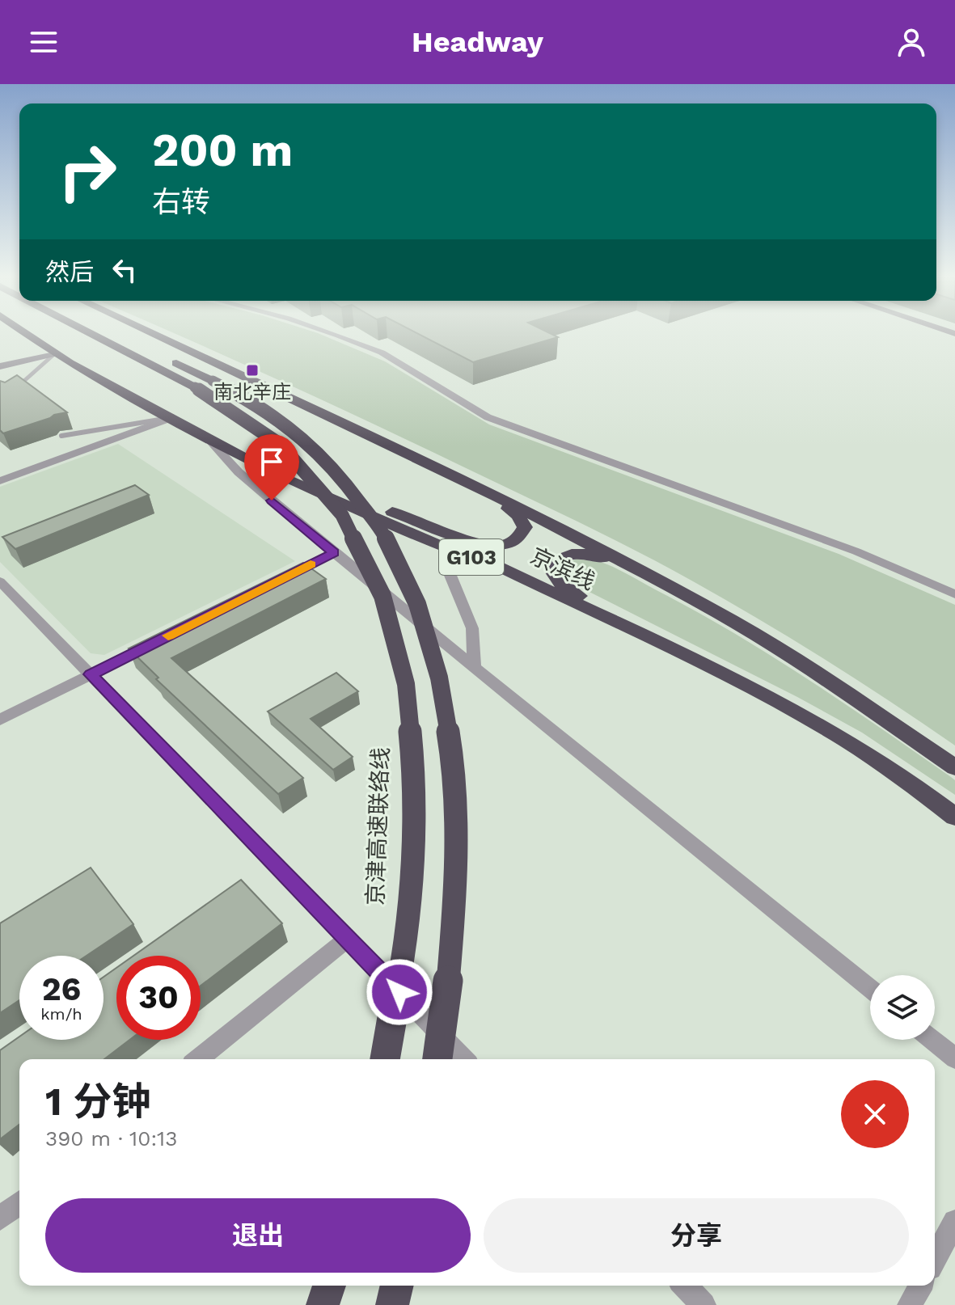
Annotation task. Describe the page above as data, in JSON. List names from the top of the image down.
{
  "streets": {
    "highway": ["G103", "京滨线", "京津高速联络线"]
  },
  "places": {
    "transit": ["南北辛庄"]
  },
  "page": {
    "header": "Headway",
    "turn": ["200 m", "右转"],
    "then": "然后",
    "speed": "26 km/h",
    "limit": "30",
    "heading": ["1 分钟", "390 m · 10:13"],
    "buttons": ["退出", "分享"]
  }
}
